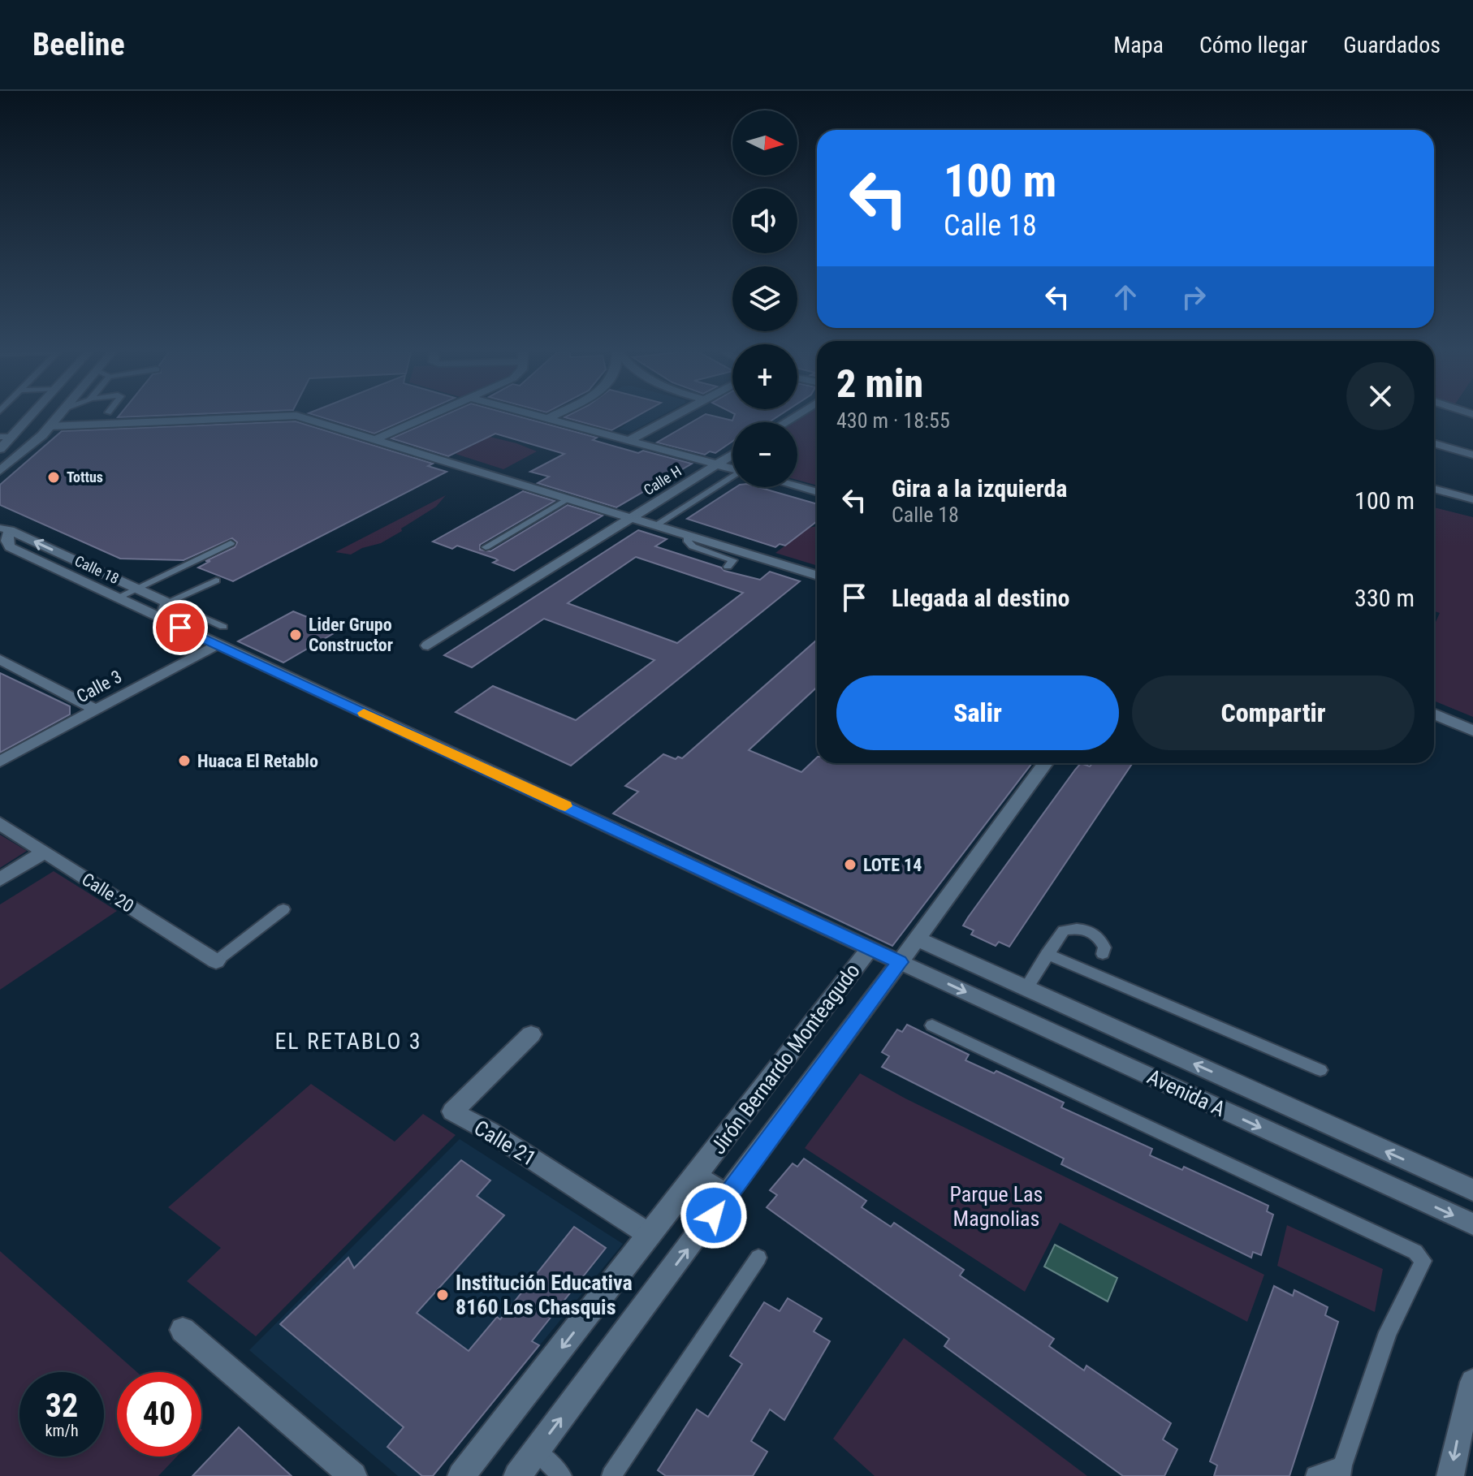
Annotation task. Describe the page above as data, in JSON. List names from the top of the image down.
{
  "streets": {
    "street": [
      "Calle H",
      "Calle 18",
      "Calle 3",
      "Calle 20",
      "Jirón Bernardo Monteagudo",
      "Avenida A",
      "Calle 21"
    ]
  },
  "crossings": [
    ["Calle 18", "Calle 3"],
    ["Calle 18", "Jirón Bernardo Monteagudo"],
    ["Calle 18", "Avenida A"],
    ["Jirón Bernardo Monteagudo", "Avenida A"],
    ["Jirón Bernardo Monteagudo", "Calle 21"]
  ],
  "districts": ["EL RETABLO 3"],
  "parks": ["Parque Las Magnolias"],
  "places": [
    "Tottus",
    "Lider Grupo Constructor",
    "Huaca El Retablo",
    "LOTE 14",
    "Institución Educativa 8160 Los Chasquis"
  ],
  "north": "right",
  "page": {
    "header": "Beeline",
    "nav": ["Mapa", "Cómo llegar", "Guardados"],
    "map_buttons": ["+", "−"],
    "turn": ["100 m", "Calle 18"],
    "heading": ["2 min", "430 m · 18:55"],
    "list": [
      {
        "name": "Gira a la izquierda",
        "note": "Calle 18",
        "value": "100 m"
      },
      {
        "name": "Llegada al destino",
        "value": "330 m"
      }
    ],
    "buttons": ["Salir", "Compartir"],
    "speed": "32 km/h",
    "limit": "40"
  }
}
